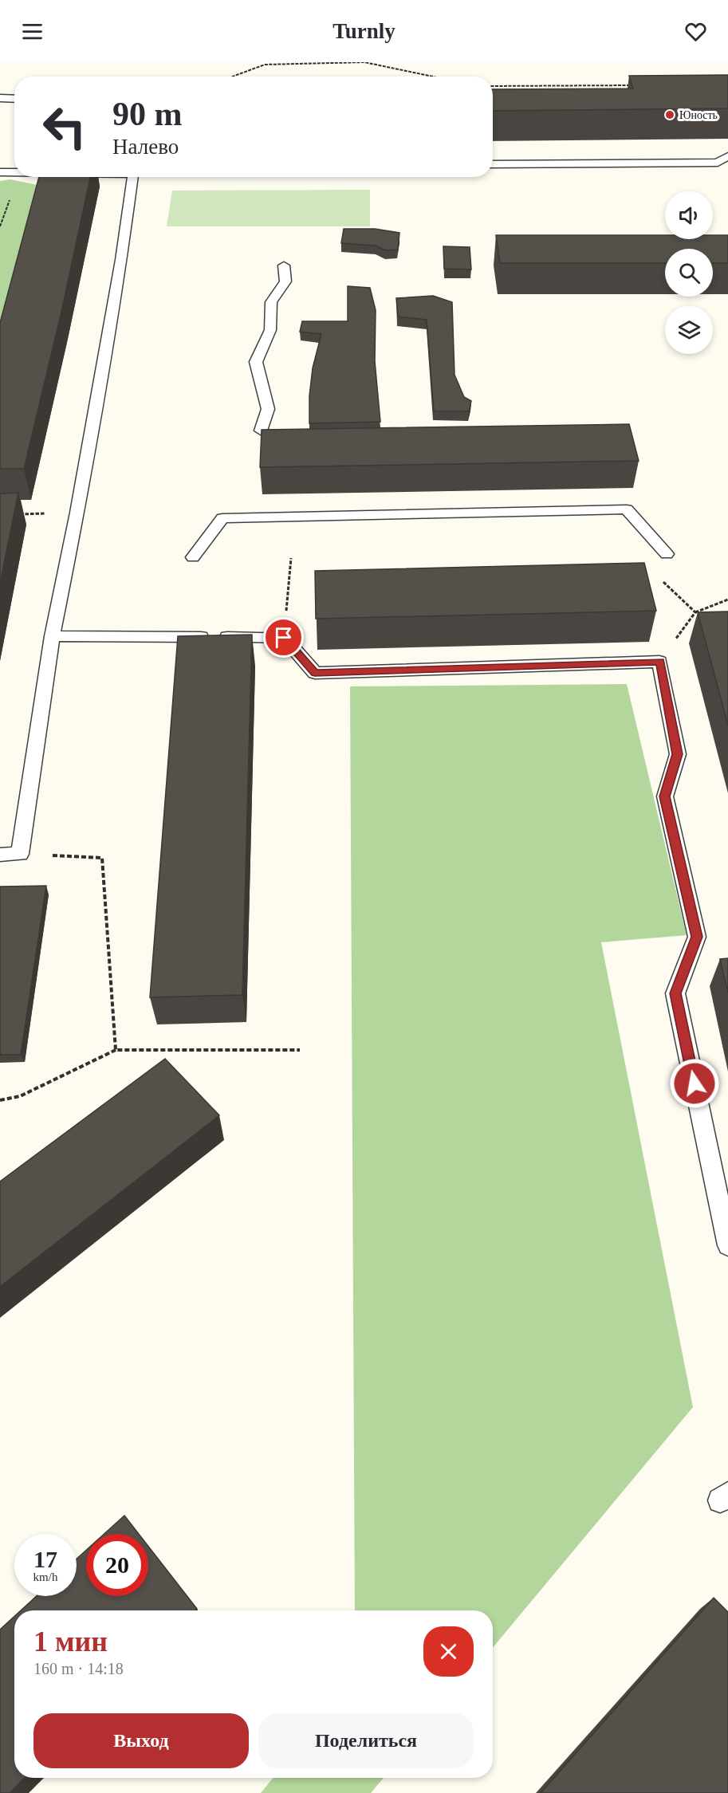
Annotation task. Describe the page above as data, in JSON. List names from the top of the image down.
{
  "places": ["Юность"],
  "page": {
    "header": "Turnly",
    "turn": ["90 m", "Налево"],
    "speed": "17 km/h",
    "limit": "20",
    "heading": ["1 мин", "160 m · 14:18"],
    "buttons": ["Выход", "Поделиться"]
  }
}
